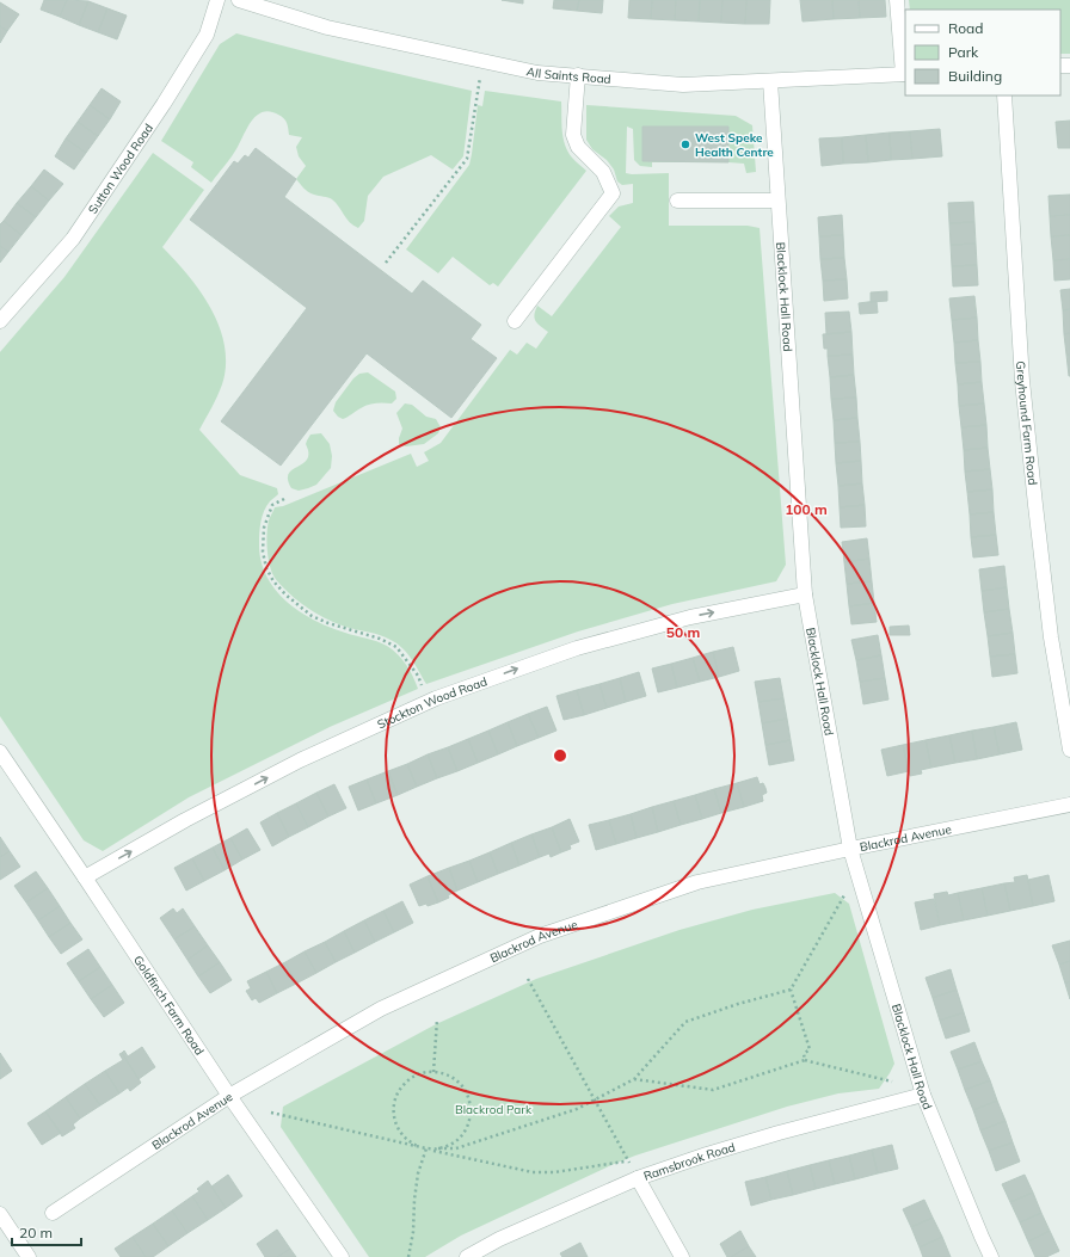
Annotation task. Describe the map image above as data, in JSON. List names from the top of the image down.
{
  "streets": {
    "street": [
      "All Saints Road",
      "Sutton Wood Road",
      "Blacklock Hall Road",
      "Greyhound Farm Road",
      "Stockton Wood Road",
      "Blackrod Avenue",
      "Goldfinch Farm Road",
      "Ramsbrook Road"
    ]
  },
  "crossings": [
    ["All Saints Road", "Blacklock Hall Road"],
    ["Blacklock Hall Road", "Stockton Wood Road"],
    ["Blacklock Hall Road", "Blackrod Avenue"],
    ["Blacklock Hall Road", "Ramsbrook Road"],
    ["Stockton Wood Road", "Goldfinch Farm Road"],
    ["Blackrod Avenue", "Goldfinch Farm Road"]
  ],
  "one_way": ["Stockton Wood Road"],
  "parks": ["Blackrod Park"],
  "places": ["West Speke Health Centre"],
  "legend": ["Road", "Park", "Building"],
  "scale_bar": "20 m",
  "rings": ["100 m", "50 m"]
}
